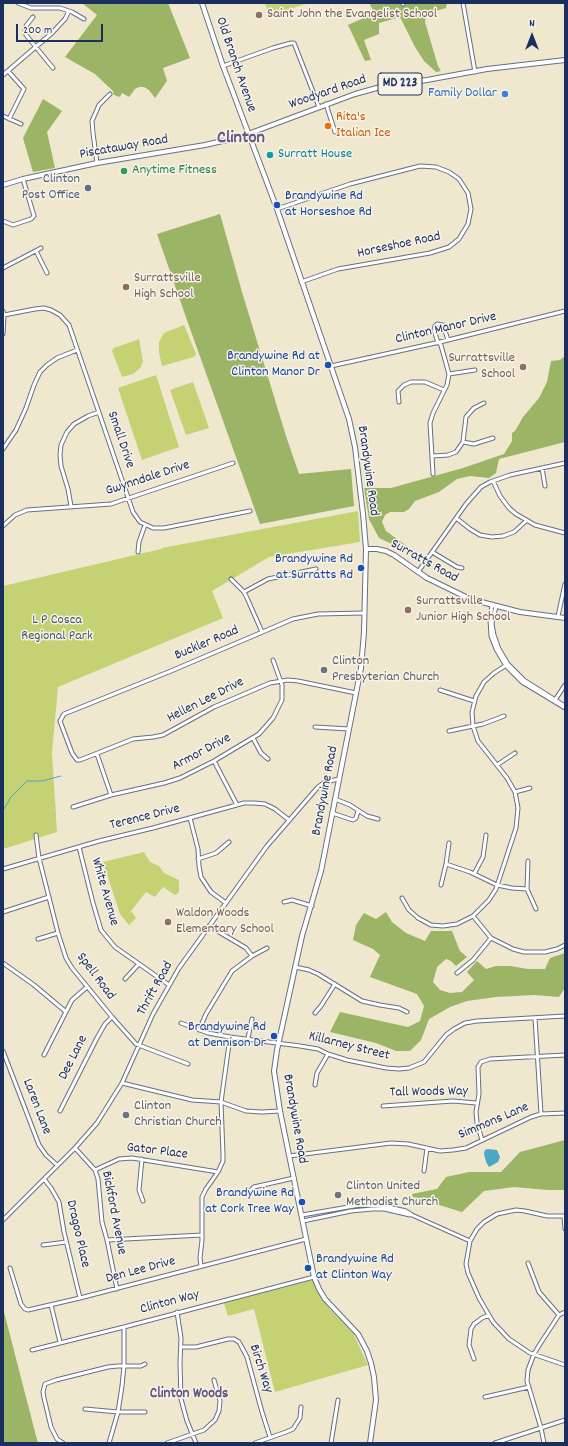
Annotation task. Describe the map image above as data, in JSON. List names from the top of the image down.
{
  "streets": {
    "main road": [
      "Old Branch Avenue",
      "MD 223",
      "Woodyard Road",
      "Piscataway Road",
      "Brandywine Road",
      "Surratts Road"
    ],
    "street": [
      "Horseshoe Road",
      "Clinton Manor Drive",
      "Small Drive",
      "Gwynndale Drive",
      "Buckler Road",
      "Hellen Lee Drive",
      "Armor Drive",
      "Terence Drive",
      "White Avenue",
      "Spell Road",
      "Thrift Road",
      "Killarney Street",
      "Dee Lane",
      "Tall Woods Way",
      "Laren Lane",
      "Simmons Lane",
      "Gator Place",
      "Bickford Avenue",
      "Dragoo Place",
      "Den Lee Drive",
      "Clinton Way",
      "Birch Way"
    ]
  },
  "crossings": [
    ["Old Branch Avenue", "Woodyard Road"],
    ["Old Branch Avenue", "Piscataway Road"],
    ["Old Branch Avenue", "Brandywine Road"],
    ["Woodyard Road", "Piscataway Road"],
    ["Woodyard Road", "Brandywine Road"],
    ["Piscataway Road", "Brandywine Road"],
    ["Horseshoe Road", "Brandywine Road"],
    ["Clinton Manor Drive", "Brandywine Road"],
    ["Small Drive", "Gwynndale Drive"],
    ["Brandywine Road", "Surratts Road"],
    ["Brandywine Road", "Buckler Road"],
    ["Brandywine Road", "Hellen Lee Drive"],
    ["Brandywine Road", "Thrift Road"],
    ["Brandywine Road", "Killarney Street"],
    ["Brandywine Road", "Simmons Lane"],
    ["Brandywine Road", "Den Lee Drive"],
    ["Brandywine Road", "Clinton Way"],
    ["Buckler Road", "Hellen Lee Drive"],
    ["Hellen Lee Drive", "Armor Drive"],
    ["Terence Drive", "White Avenue"],
    ["Terence Drive", "Spell Road"],
    ["Terence Drive", "Thrift Road"],
    ["White Avenue", "Thrift Road"],
    ["Spell Road", "Thrift Road"],
    ["Spell Road", "Dee Lane"],
    ["Thrift Road", "Laren Lane"],
    ["Thrift Road", "Bickford Avenue"],
    ["Thrift Road", "Dragoo Place"],
    ["Gator Place", "Bickford Avenue"],
    ["Bickford Avenue", "Den Lee Drive"],
    ["Dragoo Place", "Den Lee Drive"]
  ],
  "districts": ["Clinton", "Clinton Woods"],
  "parks": ["L P Cosca Regional Park"],
  "places": [
    "Saint John the Evangelist School",
    "Family Dollar",
    "Rita's Italian Ice",
    "Surratt House",
    "Anytime Fitness",
    "Clinton Post Office",
    "Brandywine Rd at Horseshoe Rd",
    "Surrattsville High School",
    "Brandywine Rd at Clinton Manor Dr",
    "Surrattsville School",
    "Brandywine Rd at Surratts Rd",
    "Surrattsville Junior High School",
    "Clinton Presbyterian Church",
    "Waldon Woods Elementary School",
    "Brandywine Rd at Dennison Dr",
    "Clinton Christian Church",
    "Clinton United Methodist Church",
    "Brandywine Rd at Cork Tree Way",
    "Brandywine Rd at Clinton Way"
  ],
  "scale_bar": "200 m",
  "north": "top"
}
